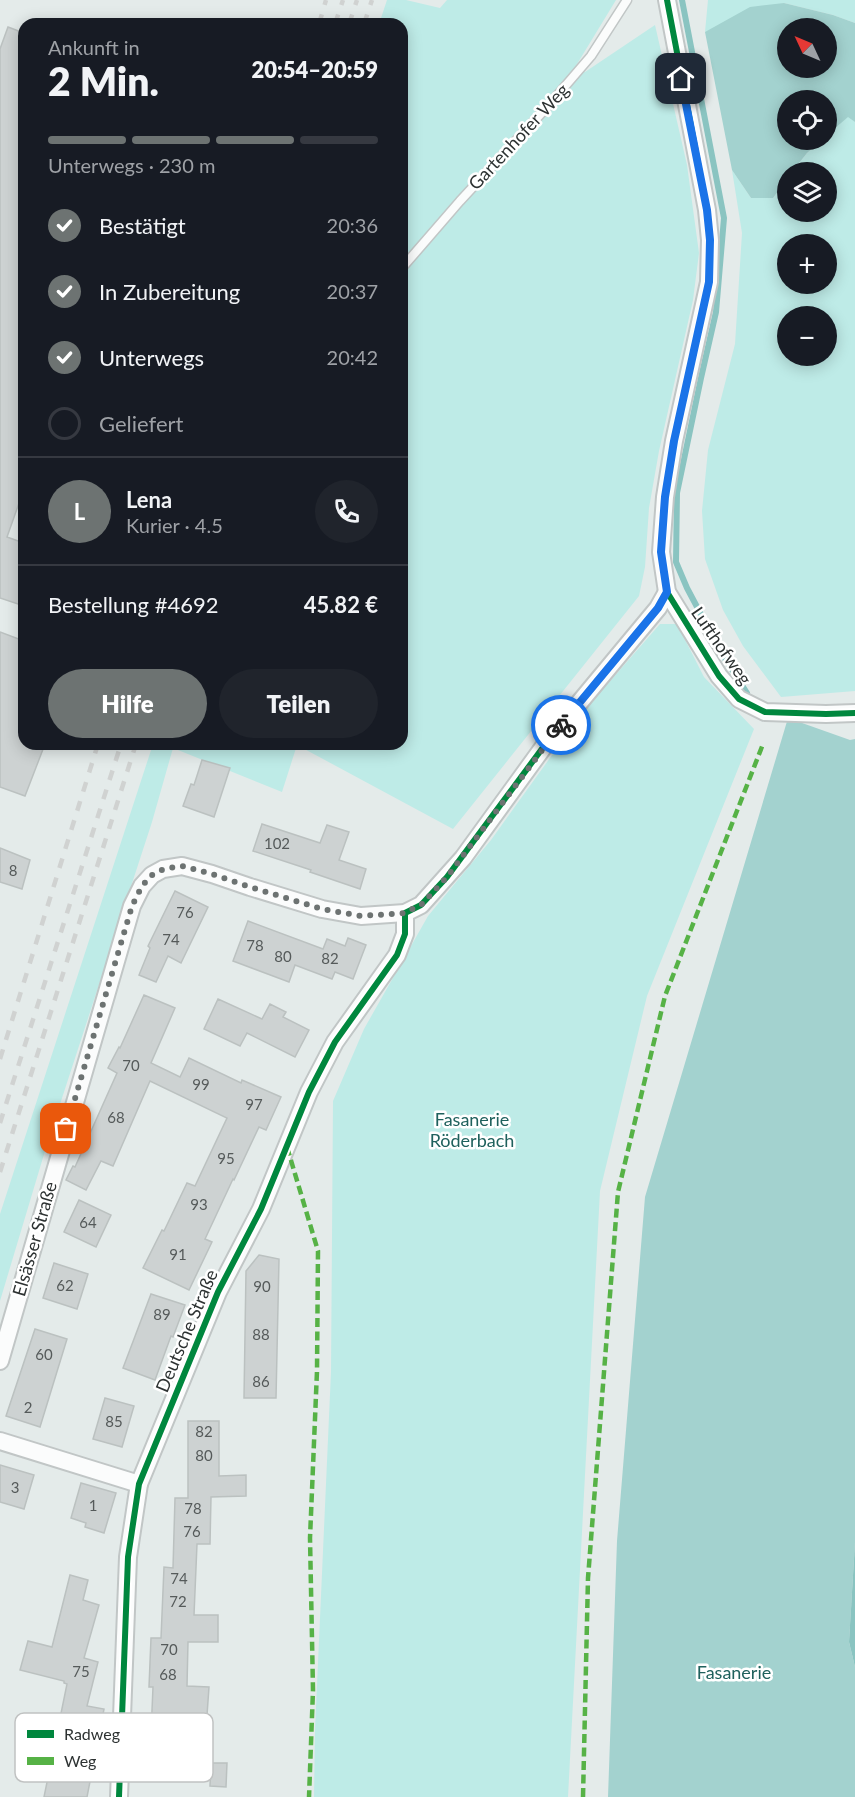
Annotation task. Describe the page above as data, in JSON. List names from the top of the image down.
{
  "streets": {
    "street": ["Lufthofweg", "Elsässer Straße", "Deutsche Straße"],
    "lane": ["Gartenhofer Weg"]
  },
  "crossings": [
    ["Elsässer Straße", "Deutsche Straße"]
  ],
  "parks": ["Fasanerie Röderbach", "Fasanerie"],
  "house_numbers": [
    "102",
    "8",
    "76",
    "74",
    "78",
    "80",
    "82",
    "70",
    "99",
    "97",
    "68",
    "95",
    "93",
    "64",
    "91",
    "62",
    "90",
    "89",
    "88",
    "60",
    "86",
    "2",
    "85",
    "82",
    "80",
    "3",
    "1",
    "78",
    "76",
    "74",
    "72",
    "70",
    "75",
    "68"
  ],
  "legend": ["Radweg", "Weg"],
  "north": "top left",
  "page": {
    "map_buttons": ["+", "−"],
    "heading": ["2 Min.", "Ankunft in", "20:54–20:59"],
    "panel": [
      "Lena",
      "Kurier · 4.5",
      "Bestellung #4692",
      "45.82 €"
    ],
    "bar": "Unterwegs · 230 m",
    "list": [
      ["Bestätigt", "20:36"],
      ["In Zubereitung", "20:37"],
      ["Unterwegs", "20:42"],
      "Geliefert"
    ],
    "round": "L",
    "buttons": ["Hilfe", "Teilen"]
  }
}
